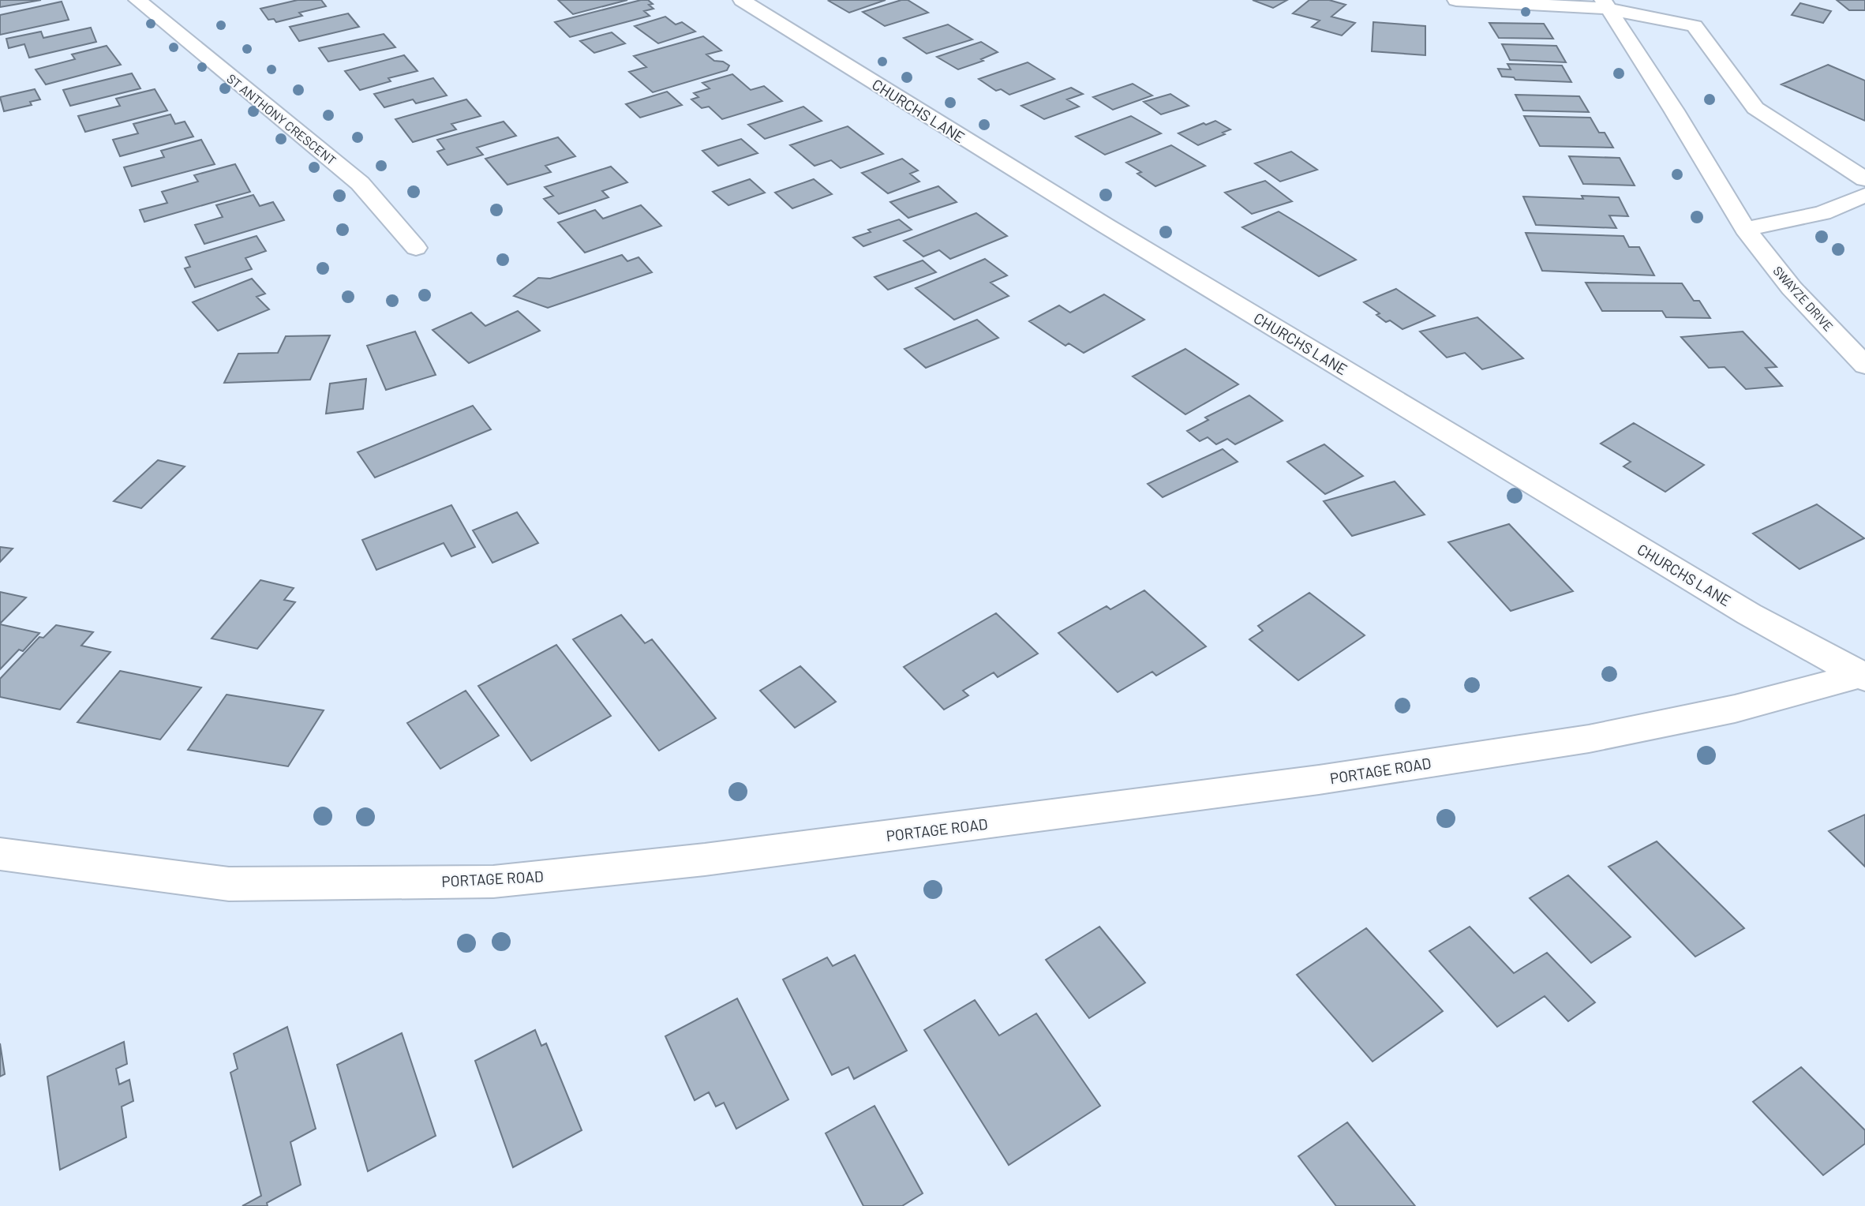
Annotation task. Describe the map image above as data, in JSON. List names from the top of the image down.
{
  "streets": {
    "street": [
      "CHURCHS LANE",
      "ST ANTHONY CRESCENT",
      "SWAYZE DRIVE",
      "PORTAGE ROAD"
    ]
  },
  "crossings": [
    ["CHURCHS LANE", "PORTAGE ROAD"]
  ]
}
